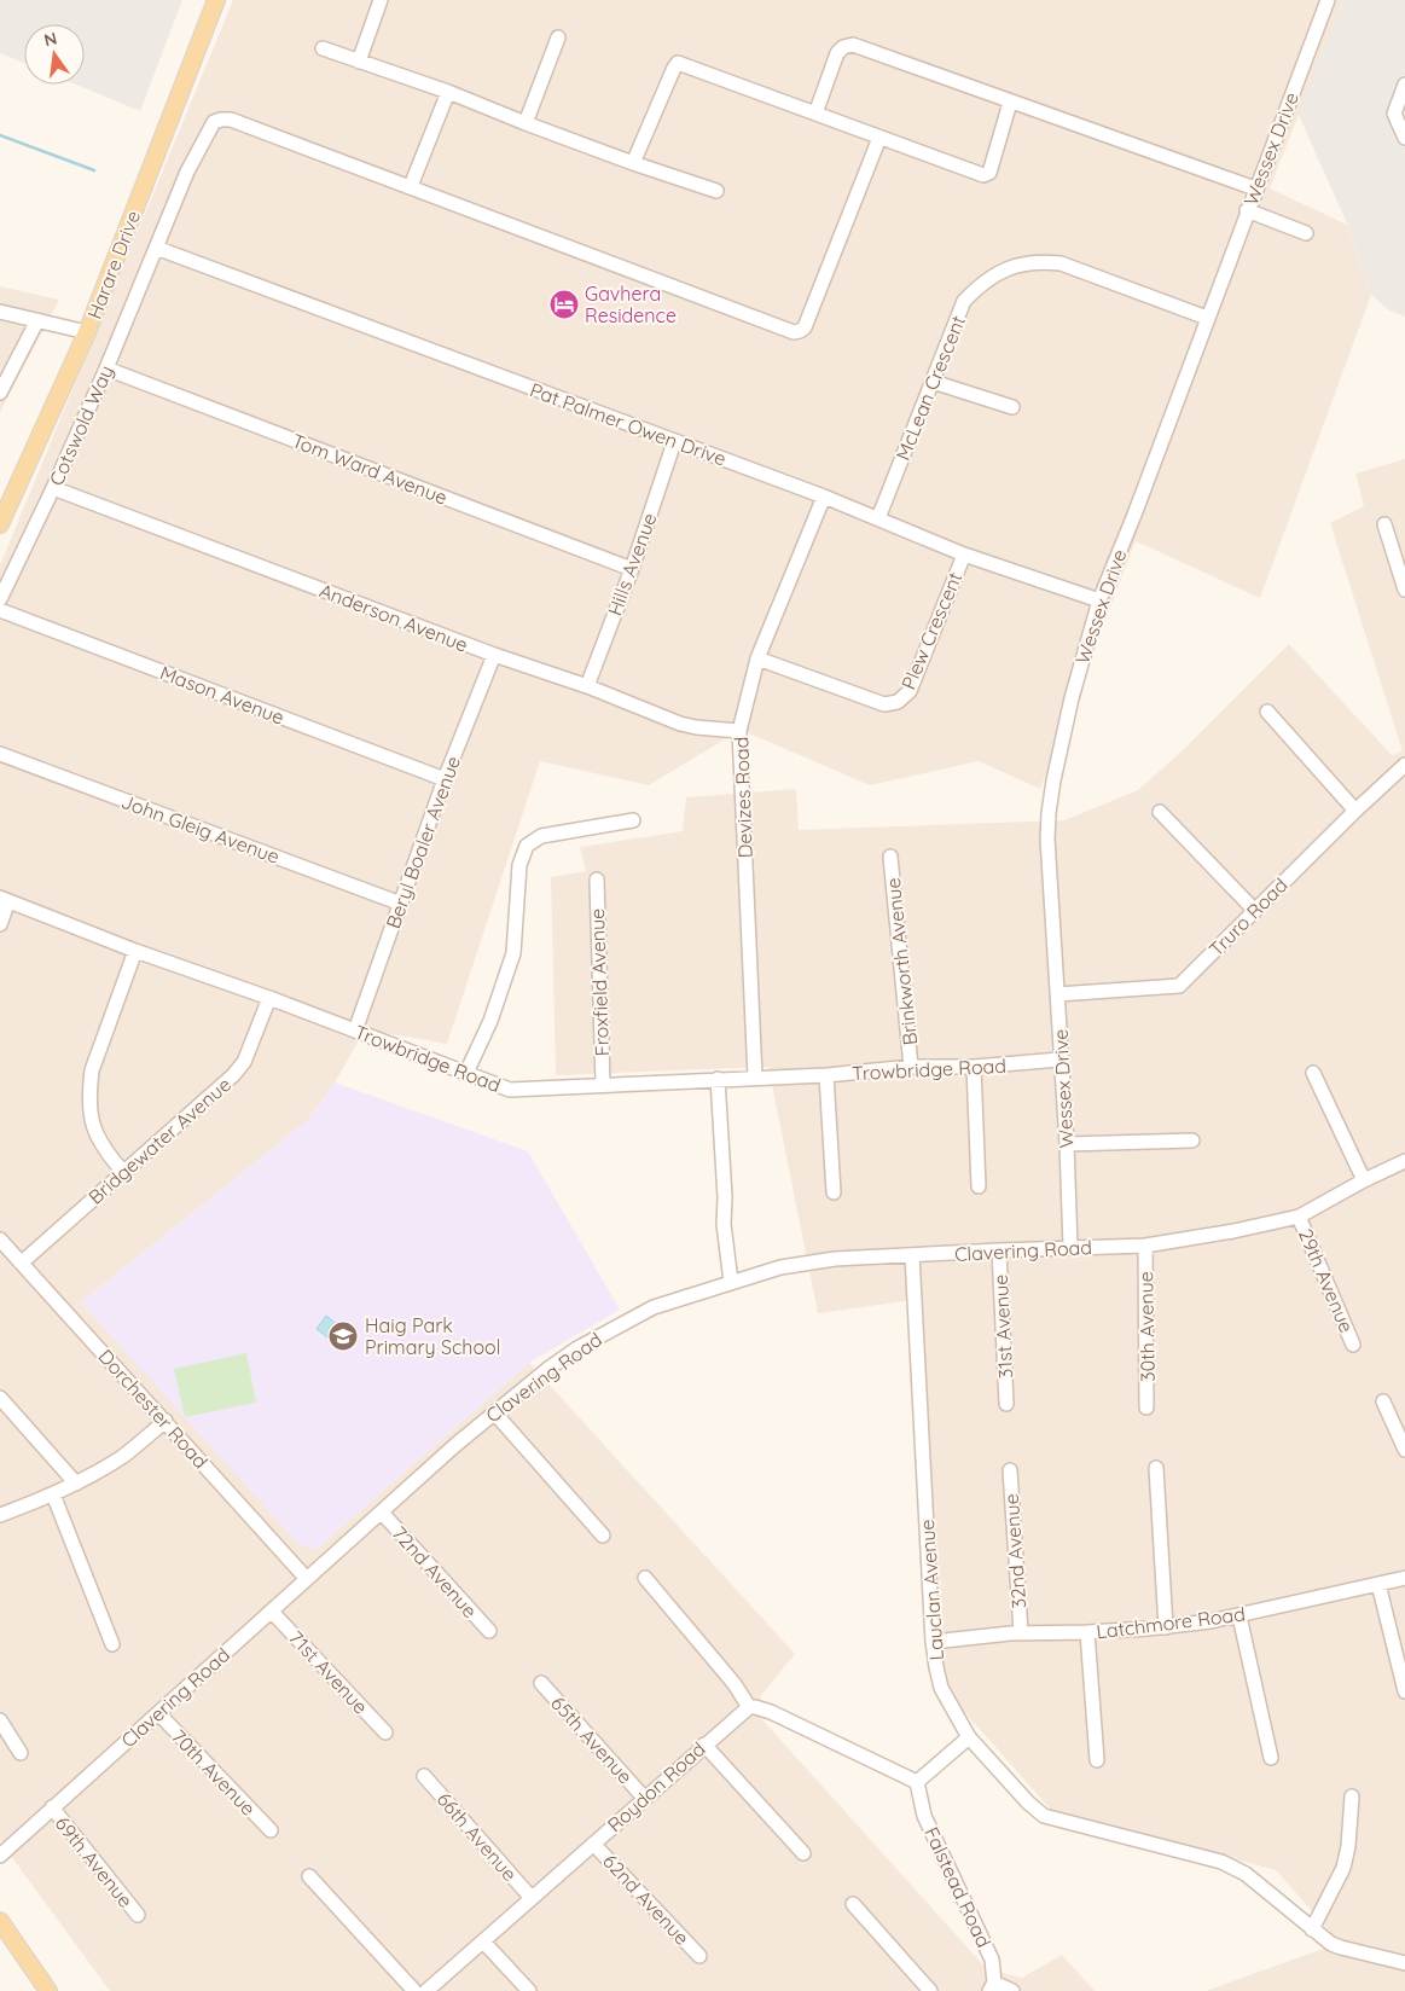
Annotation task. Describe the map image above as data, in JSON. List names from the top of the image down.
{
  "streets": {
    "main road": ["Harare Drive"],
    "street": [
      "Wessex Drive",
      "McLean Crescent",
      "Pat Palmer Owen Drive",
      "Cotswold Way",
      "Tom Ward Avenue",
      "Hills Avenue",
      "Anderson Avenue",
      "Plew Crescent",
      "Mason Avenue",
      "Devizes Road",
      "John Gleig Avenue",
      "Beryl Boaler Avenue",
      "Truro Road",
      "Brinkworth Avenue",
      "Froxfield Avenue",
      "Trowbridge Road",
      "Bridgewater Avenue",
      "Clavering Road",
      "29th Avenue",
      "31st Avenue",
      "30th Avenue",
      "Dorchester Road",
      "32nd Avenue",
      "72nd Avenue",
      "Lauclan Avenue",
      "Latchmore Road",
      "71st Avenue",
      "65th Avenue",
      "70th Avenue",
      "Roydon Road",
      "66th Avenue",
      "69th Avenue",
      "Falstead Road",
      "62nd Avenue"
    ]
  },
  "crossings": [
    ["Wessex Drive", "McLean Crescent"],
    ["Wessex Drive", "Pat Palmer Owen Drive"],
    ["Wessex Drive", "Truro Road"],
    ["Wessex Drive", "Trowbridge Road"],
    ["Wessex Drive", "Clavering Road"],
    ["McLean Crescent", "Pat Palmer Owen Drive"],
    ["Pat Palmer Owen Drive", "Cotswold Way"],
    ["Pat Palmer Owen Drive", "Hills Avenue"],
    ["Pat Palmer Owen Drive", "Plew Crescent"],
    ["Pat Palmer Owen Drive", "Devizes Road"],
    ["Cotswold Way", "Tom Ward Avenue"],
    ["Cotswold Way", "Anderson Avenue"],
    ["Tom Ward Avenue", "Hills Avenue"],
    ["Hills Avenue", "Anderson Avenue"],
    ["Anderson Avenue", "Devizes Road"],
    ["Anderson Avenue", "Beryl Boaler Avenue"],
    ["Plew Crescent", "Devizes Road"],
    ["Mason Avenue", "Beryl Boaler Avenue"],
    ["Devizes Road", "Trowbridge Road"],
    ["John Gleig Avenue", "Beryl Boaler Avenue"],
    ["Beryl Boaler Avenue", "Trowbridge Road"],
    ["Brinkworth Avenue", "Trowbridge Road"],
    ["Froxfield Avenue", "Trowbridge Road"],
    ["Trowbridge Road", "Bridgewater Avenue"],
    ["Bridgewater Avenue", "Dorchester Road"],
    ["Clavering Road", "29th Avenue"],
    ["Clavering Road", "31st Avenue"],
    ["Clavering Road", "30th Avenue"],
    ["Clavering Road", "Dorchester Road"],
    ["Clavering Road", "72nd Avenue"],
    ["Clavering Road", "Lauclan Avenue"],
    ["Clavering Road", "71st Avenue"],
    ["Clavering Road", "70th Avenue"],
    ["Clavering Road", "69th Avenue"],
    ["32nd Avenue", "Latchmore Road"],
    ["Lauclan Avenue", "Latchmore Road"],
    ["65th Avenue", "Roydon Road"],
    ["Roydon Road", "66th Avenue"],
    ["Roydon Road", "62nd Avenue"]
  ],
  "places": {
    "hotel": ["Gavhera Residence"],
    "school or university": ["Haig Park Primary School"]
  },
  "north": "top"
}
